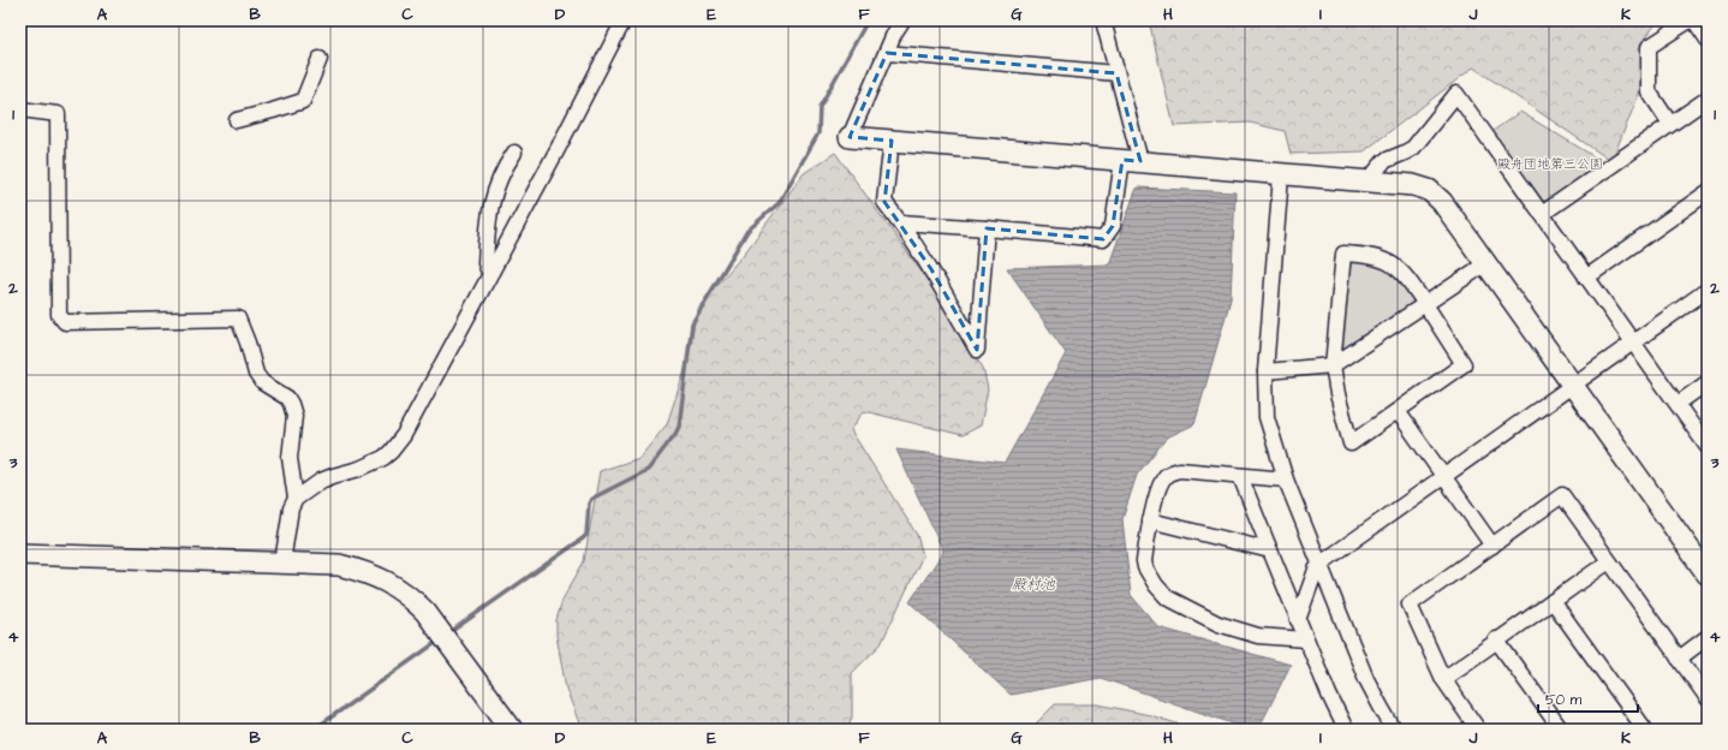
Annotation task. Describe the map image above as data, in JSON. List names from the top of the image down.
{
  "water": ["殿村池"],
  "parks": ["殿舟団地第三公園"],
  "scale_bar": "50 m",
  "grid": {
    "columns": [
      "A",
      "B",
      "C",
      "D",
      "E",
      "F",
      "G",
      "H",
      "I",
      "J",
      "K"
    ],
    "rows": [
      "1",
      "2",
      "3",
      "4"
    ]
  }
}
